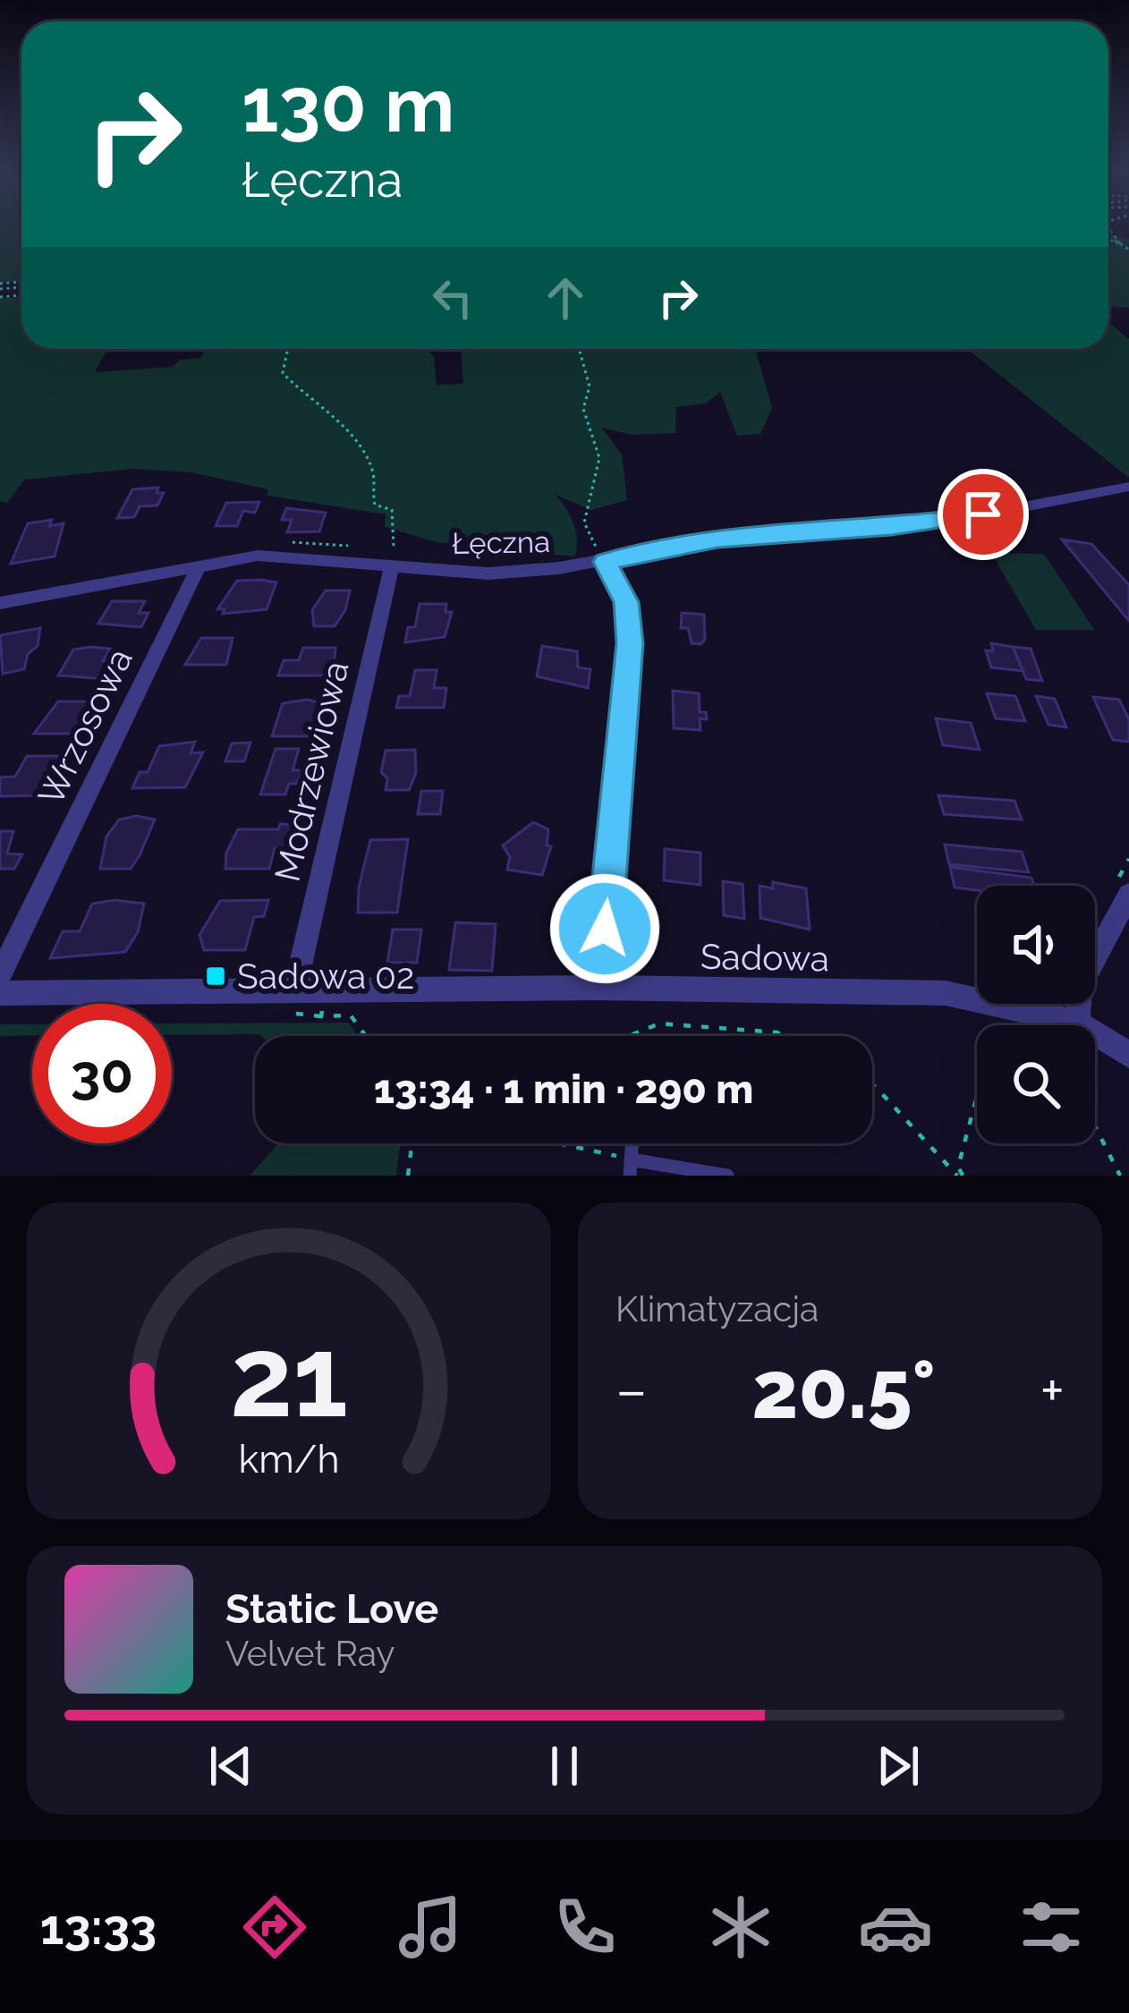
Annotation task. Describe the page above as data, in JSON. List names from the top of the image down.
{
  "streets": {
    "street": [
      "Łęczna",
      "Wrzosowa",
      "Modrzewiowa",
      "Sadowa"
    ]
  },
  "crossings": [
    ["Łęczna", "Wrzosowa"],
    ["Łęczna", "Modrzewiowa"],
    ["Modrzewiowa", "Sadowa"]
  ],
  "places": {
    "transit": ["Sadowa 02"]
  },
  "page": {
    "turn": ["130 m", "Łęczna"],
    "limit": "30",
    "trip": "13:34 · 1 min · 290 m",
    "tile": "Klimatyzacja",
    "heat": ["−", "20.5°", "+"],
    "song": ["Static Love", "Velvet Ray"],
    "tabs": "13:33",
    "gauge": ["21", "km/h"]
  }
}
